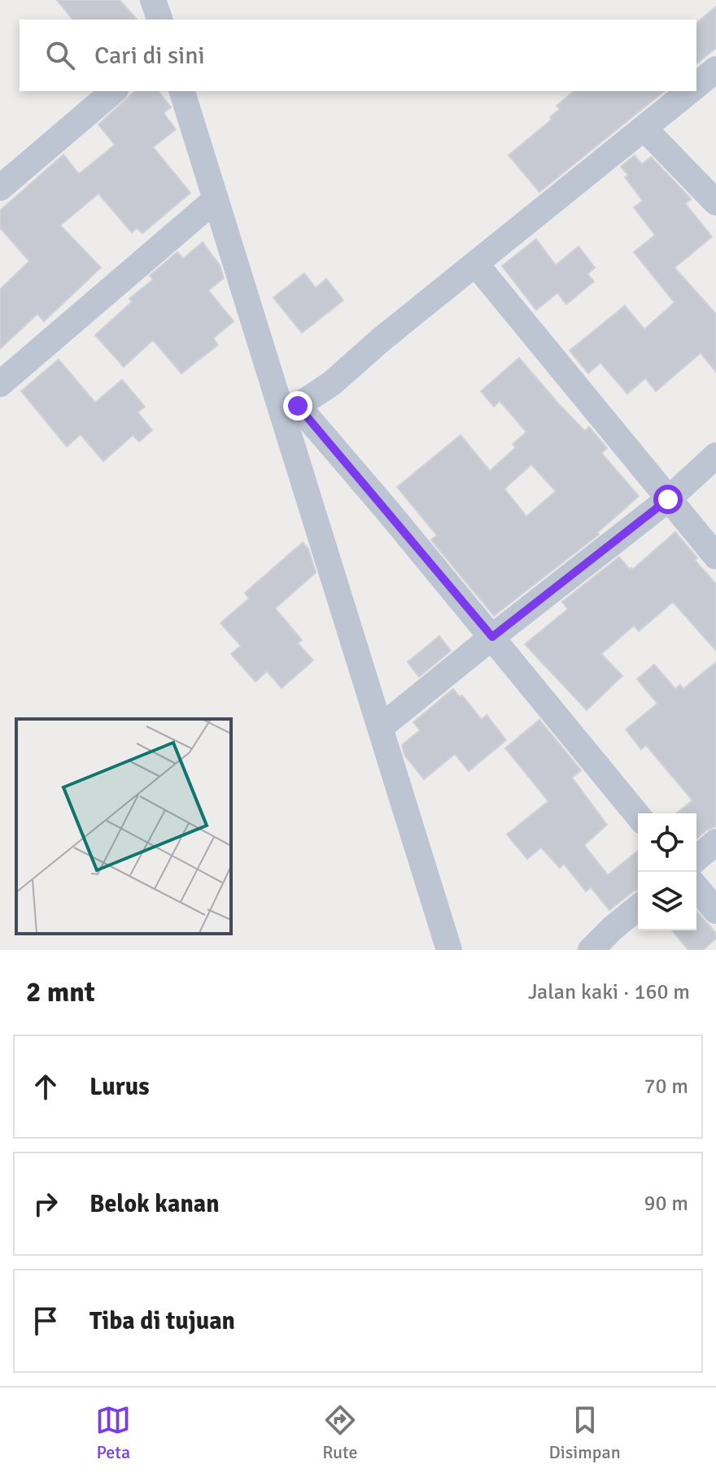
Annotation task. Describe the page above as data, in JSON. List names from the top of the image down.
{
  "page": {
    "search": "Cari di sini",
    "heading": ["2 mnt", "Jalan kaki · 160 m"],
    "list": [
      ["Lurus", "70 m"],
      ["Belok kanan", "90 m"],
      "Tiba di tujuan"
    ],
    "nav": ["Peta", "Rute", "Disimpan"]
  }
}
